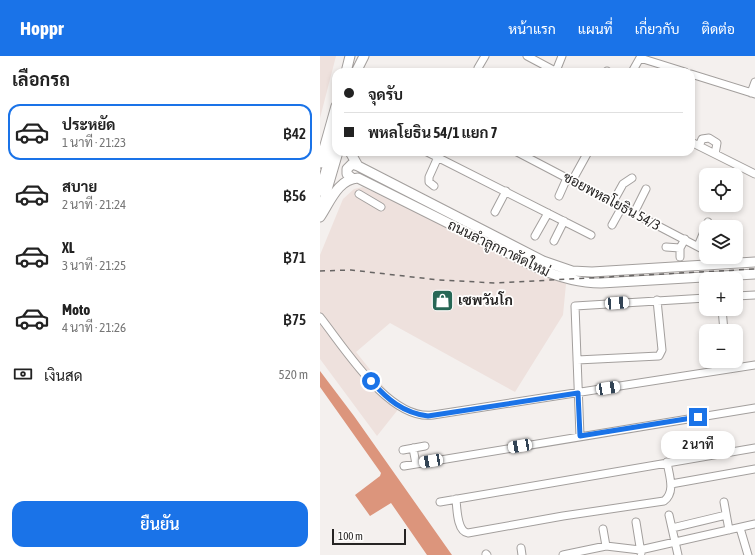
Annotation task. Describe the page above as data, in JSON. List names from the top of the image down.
{
  "streets": {
    "main road": ["ถนนลำลูกกาตัดใหม่"],
    "street": ["ซอยพหลโยธิน 54/3"]
  },
  "places": {
    "shop": ["เซพวันโก"]
  },
  "scale_bar": "100 m",
  "page": {
    "header": "Hoppr",
    "nav": [
      "หน้าแรก",
      "แผนที่",
      "เกี่ยวกับ",
      "ติดต่อ"
    ],
    "heading": "เลือกรถ",
    "banner": ["จุดรับ", "พหลโยธิน 54/1 แยก 7"],
    "list": [
      {
        "name": "ประหยัด",
        "note": "1 นาที · 21:23",
        "value": "฿42"
      },
      {
        "name": "สบาย",
        "note": "2 นาที · 21:24",
        "value": "฿56"
      },
      {
        "name": "XL",
        "note": "3 นาที · 21:25",
        "value": "฿71"
      },
      {
        "name": "Moto",
        "note": "4 นาที · 21:26",
        "value": "฿75"
      }
    ],
    "map_buttons": ["+", "−"],
    "pay": ["เงินสด", "520 m"],
    "bubble": "2 นาที",
    "buttons": "ยืนยัน",
    "scale": "100 m"
  }
}
